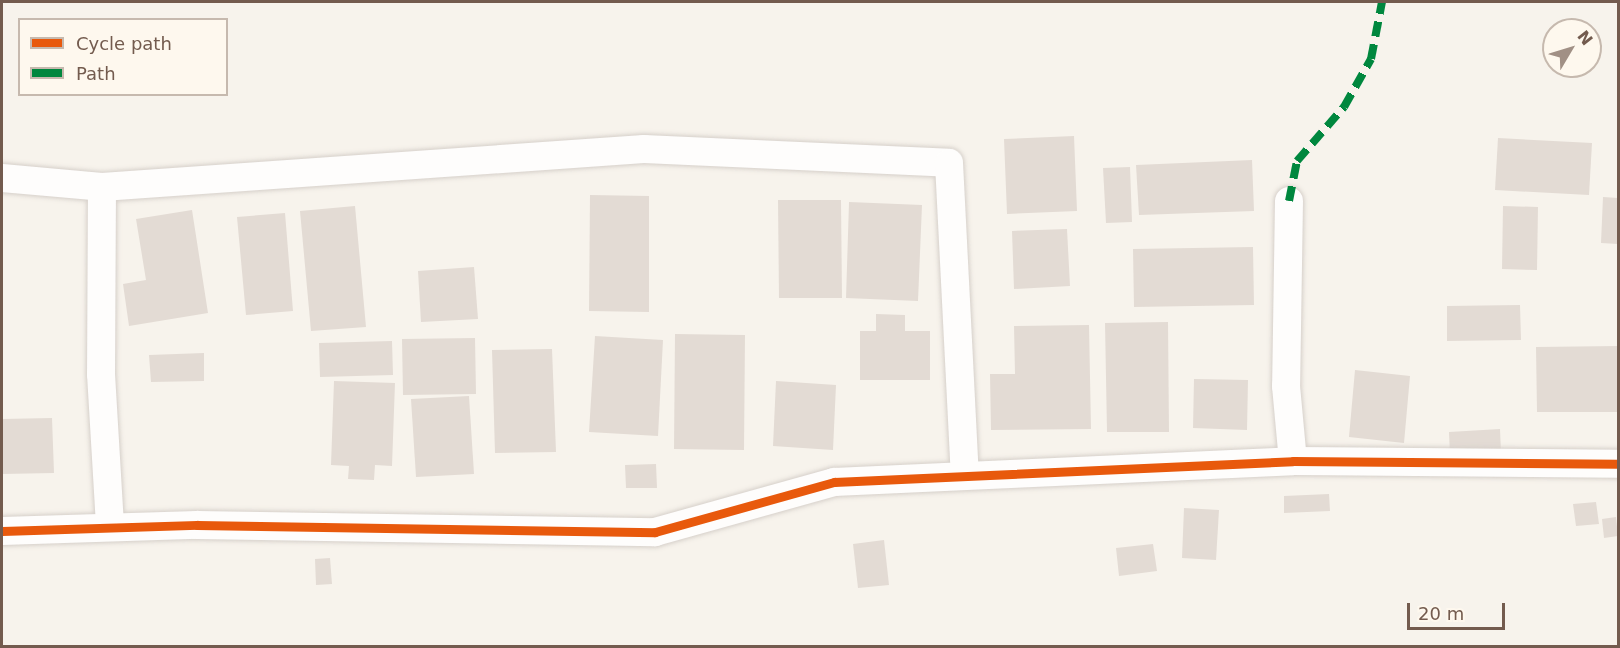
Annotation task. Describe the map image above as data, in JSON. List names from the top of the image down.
{
  "legend": ["Cycle path", "Path"],
  "scale_bar": "20 m",
  "north": "top right"
}
